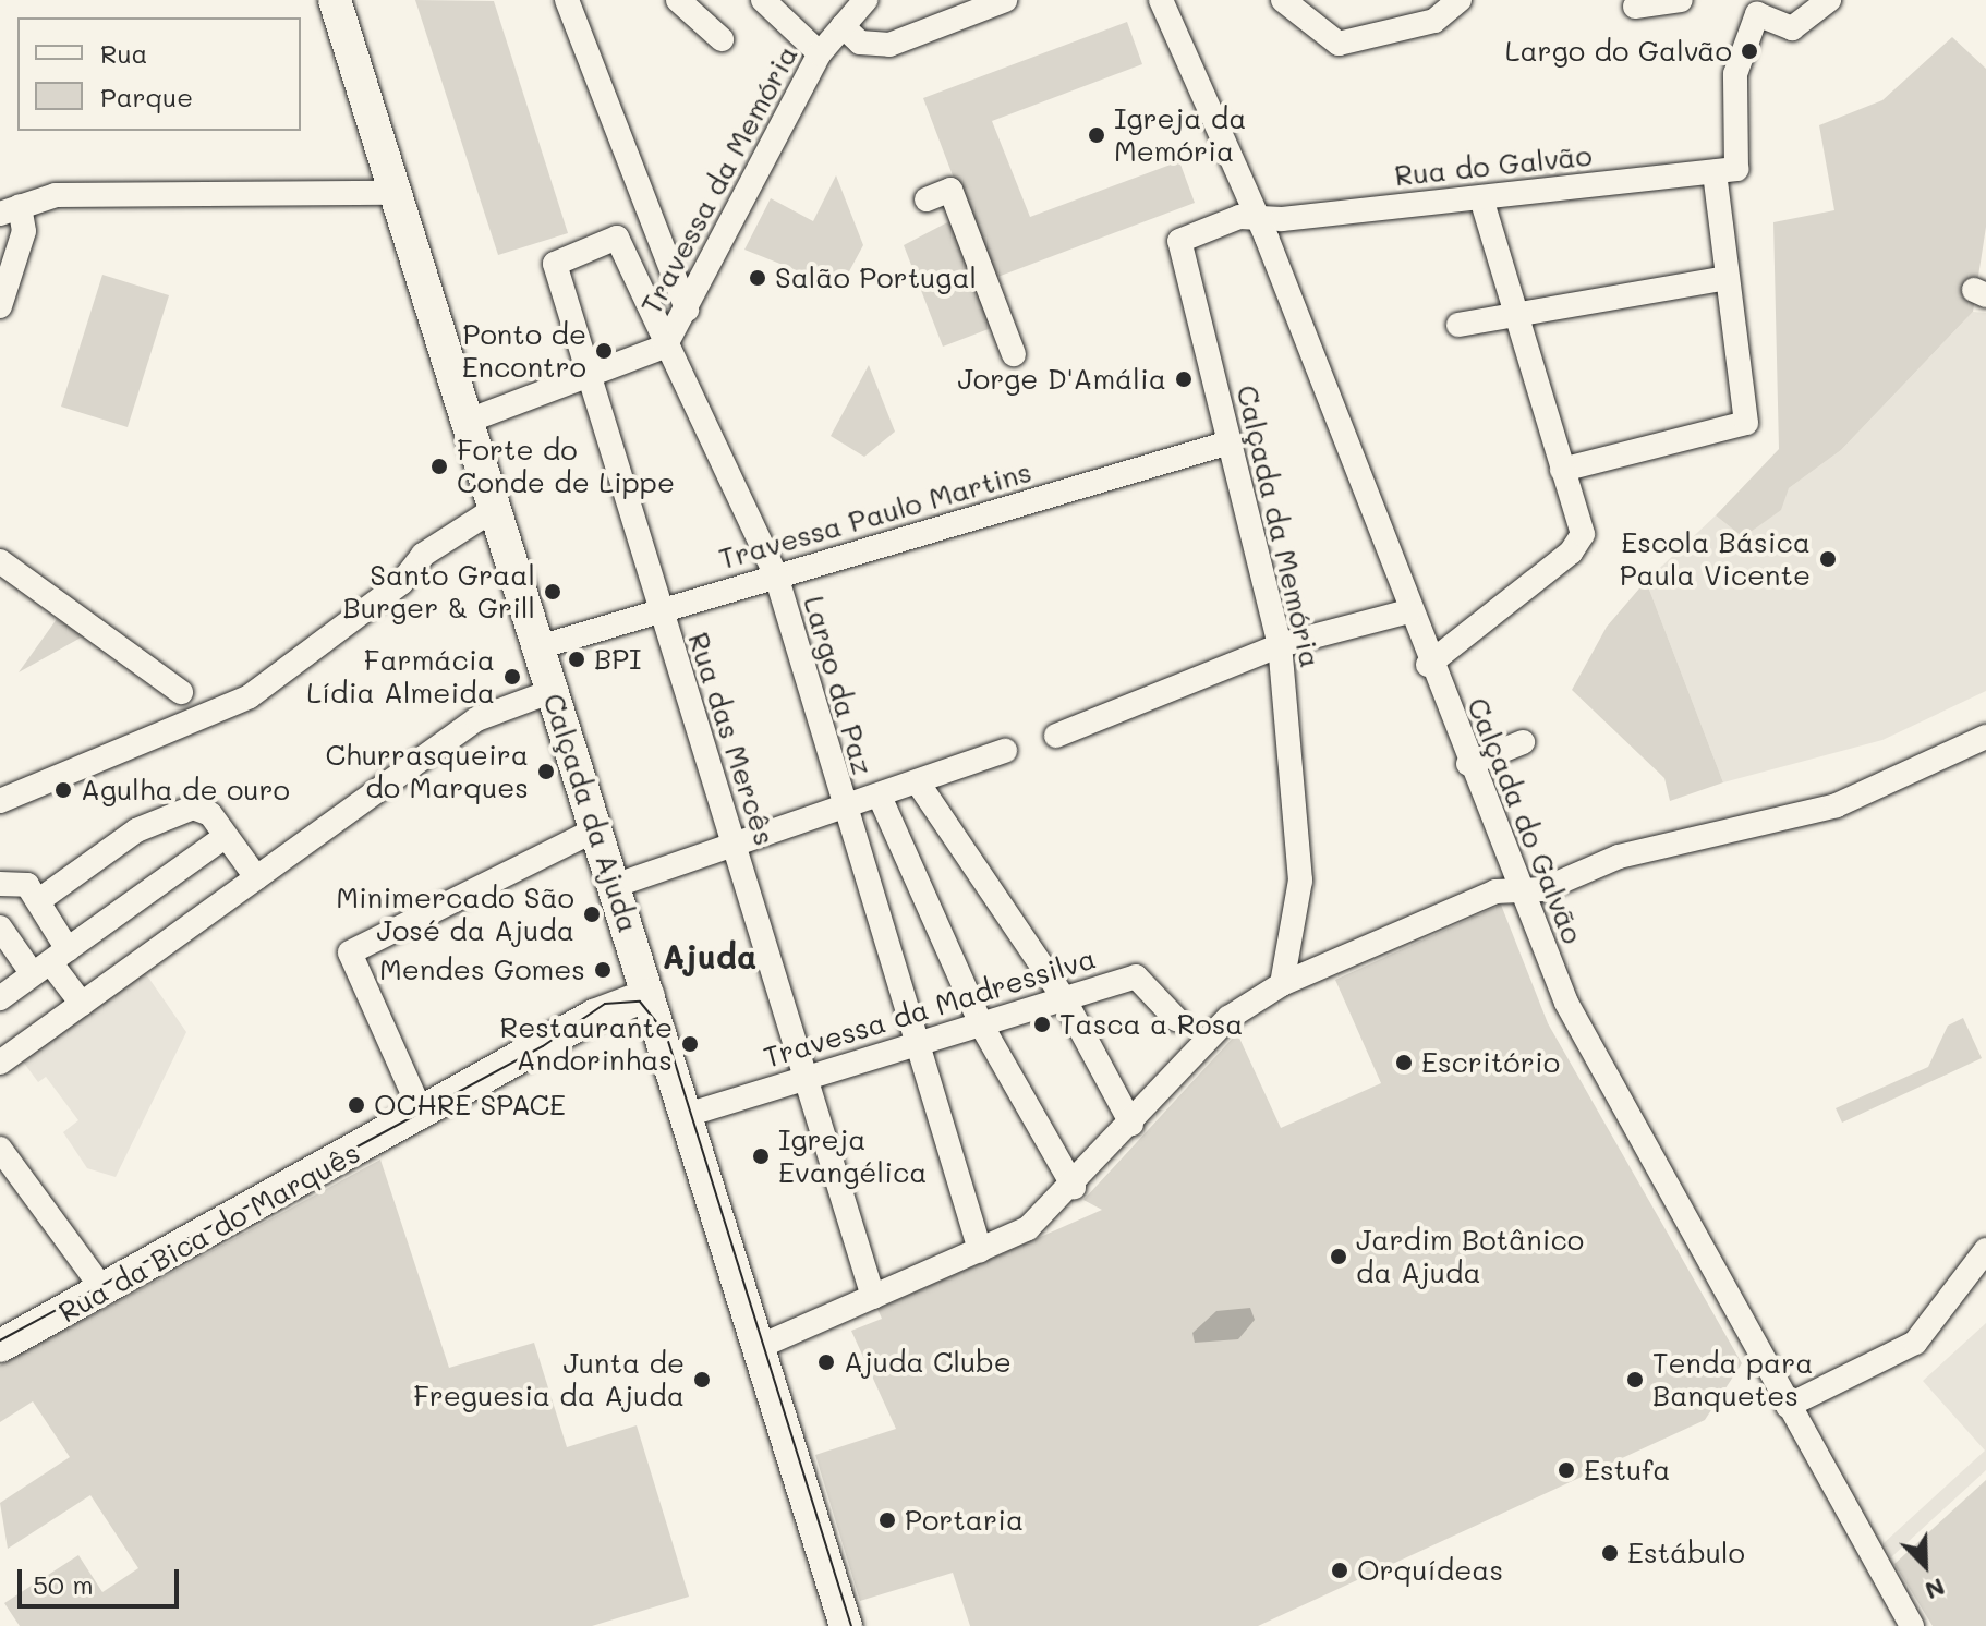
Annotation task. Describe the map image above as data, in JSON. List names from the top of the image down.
{
  "streets": {
    "street": [
      "Rua do Galvão",
      "Travessa da Memória",
      "Travessa Paulo Martins",
      "Calçada da Memória",
      "Largo da Paz",
      "Rua das Mercês",
      "Calçada da Ajuda",
      "Calçada do Galvão",
      "Travessa da Madressilva",
      "Rua da Bica do Marquês"
    ]
  },
  "crossings": [
    ["Rua do Galvão", "Calçada da Memória"],
    ["Rua do Galvão", "Calçada do Galvão"],
    ["Travessa da Memória", "Largo da Paz"],
    ["Travessa da Memória", "Rua das Mercês"],
    ["Travessa da Memória", "Calçada da Ajuda"],
    ["Travessa Paulo Martins", "Calçada da Memória"],
    ["Travessa Paulo Martins", "Largo da Paz"],
    ["Travessa Paulo Martins", "Rua das Mercês"],
    ["Travessa Paulo Martins", "Calçada da Ajuda"],
    ["Largo da Paz", "Rua das Mercês"],
    ["Largo da Paz", "Travessa da Madressilva"],
    ["Rua das Mercês", "Travessa da Madressilva"],
    ["Calçada da Ajuda", "Travessa da Madressilva"],
    ["Calçada da Ajuda", "Rua da Bica do Marquês"]
  ],
  "districts": ["Ajuda"],
  "places": [
    "Largo do Galvão",
    "Igreja da Memória",
    "Salão Portugal",
    "Ponto de Encontro",
    "Jorge D'Amália",
    "Forte do Conde de Lippe",
    "Escola Básica Paula Vicente",
    "Santo Graal Burger & Grill",
    "BPI",
    "Farmácia Lídia Almeida",
    "Churrasqueira do Marques",
    "Agulha de ouro",
    "Minimercado São José da Ajuda",
    "Mendes Gomes",
    "Tasca a Rosa",
    "Restaurante Andorinhas",
    "Escritório",
    "OCHRE SPACE",
    "Igreja Evangélica",
    "Jardim Botânico da Ajuda",
    "Ajuda Clube",
    "Junta de Freguesia da Ajuda",
    "Tenda para Banquetes",
    "Estufa",
    "Portaria",
    "Estábulo",
    "Orquídeas"
  ],
  "legend": ["Rua", "Parque"],
  "scale_bar": "50 m",
  "north": "bottom right"
}
